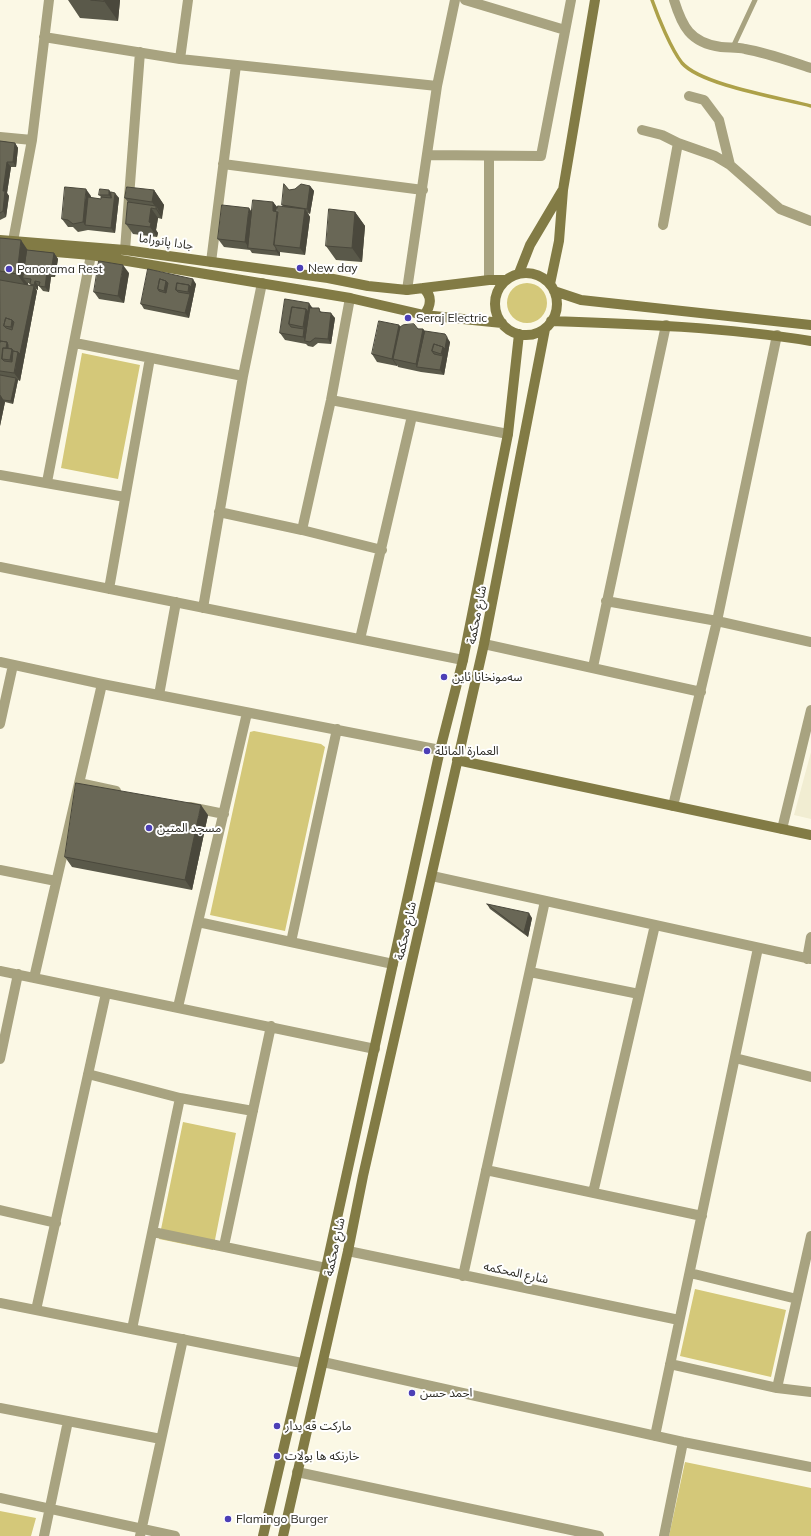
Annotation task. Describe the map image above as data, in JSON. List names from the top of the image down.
{
  "streets": {
    "main road": ["جادا پانوراما", "شارع محكمة"],
    "street": ["شارع المحكمه"]
  },
  "crossings": [
    ["جادا پانوراما", "شارع محكمة"],
    ["شارع محكمة", "شارع المحكمه"]
  ],
  "places": [
    "New day",
    "Panorama Rest",
    "Seraj Electric",
    "سەمونخانا ئاین",
    "العمارة المائلة",
    "مسجد المتين",
    "احمد حسن",
    "ماركت قه يدار",
    "خارنكه ها بولات",
    "Flamingo Burger"
  ]
}
